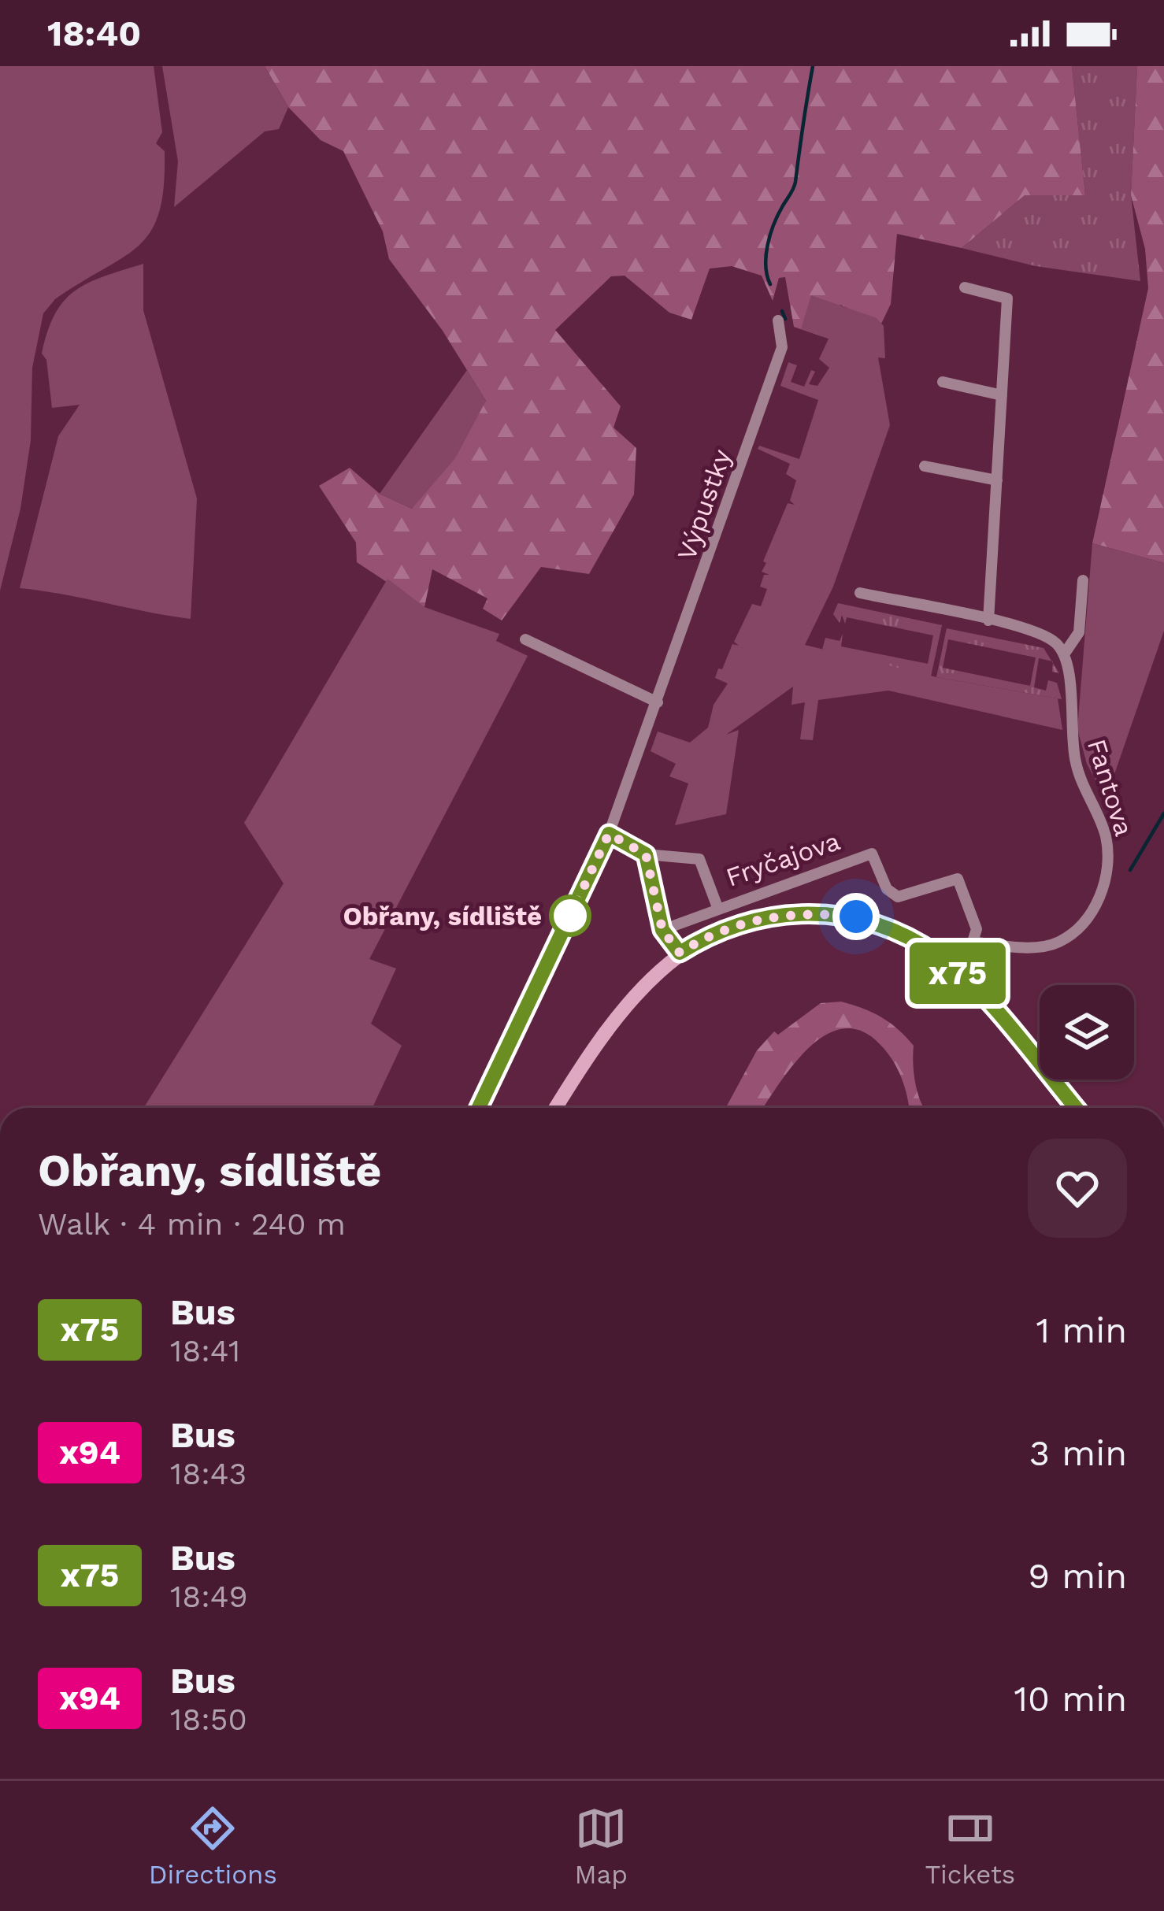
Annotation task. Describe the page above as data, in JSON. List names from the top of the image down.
{
  "streets": {
    "main road": ["Fryčajova"],
    "street": ["Výpustky", "Fantova"]
  },
  "crossings": [
    ["Výpustky", "Fryčajova"],
    ["Fantova", "Fryčajova"]
  ],
  "places": ["Obřany, sídliště"],
  "lines": ["bus line x75"],
  "page": {
    "status": "18:40",
    "on_map": "x75",
    "heading": ["Obřany, sídliště", "Walk · 4 min · 240 m"],
    "list": [
      {
        "mark": "x75",
        "name": "Bus",
        "note": "18:41",
        "value": "1 min"
      },
      {
        "mark": "x94",
        "name": "Bus",
        "note": "18:43",
        "value": "3 min"
      },
      {
        "mark": "x75",
        "name": "Bus",
        "note": "18:49",
        "value": "9 min"
      },
      {
        "mark": "x94",
        "name": "Bus",
        "note": "18:50",
        "value": "10 min"
      }
    ],
    "tabs": ["Directions", "Map", "Tickets"]
  }
}
